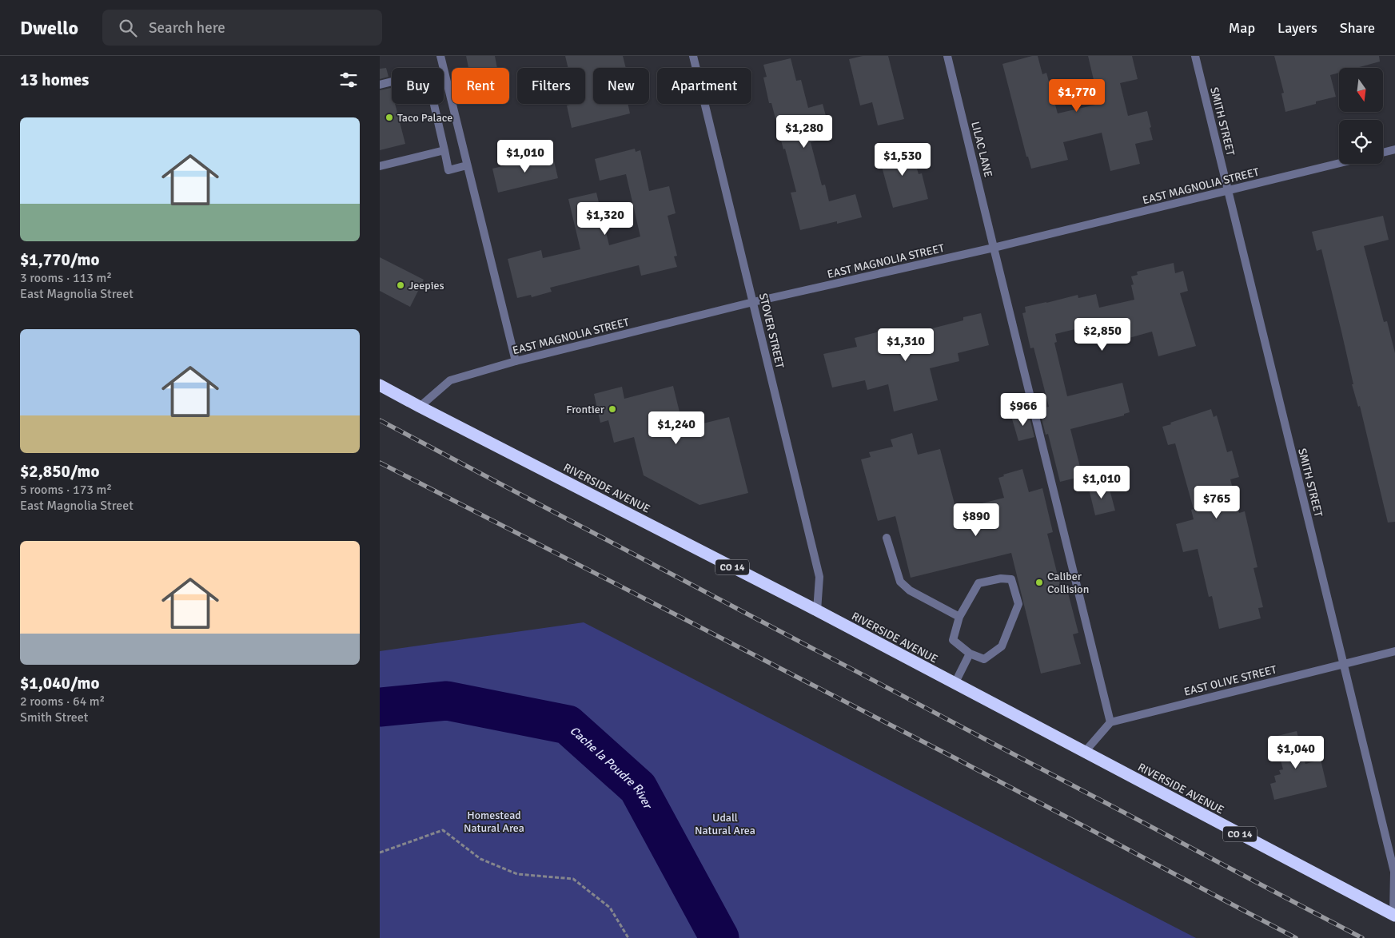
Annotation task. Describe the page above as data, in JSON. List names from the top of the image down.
{
  "streets": {
    "highway": ["RIVERSIDE AVENUE", "CO 14"],
    "street": [
      "SMITH STREET",
      "LILAC LANE",
      "EAST MAGNOLIA STREET",
      "STOVER STREET",
      "EAST OLIVE STREET"
    ]
  },
  "crossings": [
    ["SMITH STREET", "EAST MAGNOLIA STREET"],
    ["SMITH STREET", "RIVERSIDE AVENUE"],
    ["SMITH STREET", "EAST OLIVE STREET"],
    ["LILAC LANE", "EAST MAGNOLIA STREET"],
    ["LILAC LANE", "EAST OLIVE STREET"],
    ["EAST MAGNOLIA STREET", "STOVER STREET"],
    ["EAST MAGNOLIA STREET", "RIVERSIDE AVENUE"],
    ["STOVER STREET", "RIVERSIDE AVENUE"]
  ],
  "water": ["Cache la Poudre River"],
  "parks": ["Homestead Natural Area", "Udall Natural Area"],
  "places": [
    "Taco Palace",
    "Jeepies",
    "Frontier",
    "Caliber Collision"
  ],
  "north": "bottom",
  "page": {
    "header": "Dwello",
    "search": "Search here",
    "nav": ["Map", "Layers", "Share"],
    "heading": "13 homes",
    "chip": [
      "Buy",
      "Rent",
      "Filters",
      "New",
      "Apartment"
    ],
    "price": [
      "$1,770",
      "$1,280",
      "$1,010",
      "$1,530",
      "$1,320",
      "$2,850",
      "$1,310",
      "$966",
      "$1,240",
      "$1,010",
      "$765",
      "$890",
      "$1,040"
    ],
    "list": [
      {
        "name": "$1,770/mo",
        "note": "3 rooms · 113 m² · East Magnolia Street"
      },
      {
        "name": "$2,850/mo",
        "note": "5 rooms · 173 m² · East Magnolia Street"
      },
      {
        "name": "$1,040/mo",
        "note": "2 rooms · 64 m² · Smith Street"
      }
    ]
  }
}
